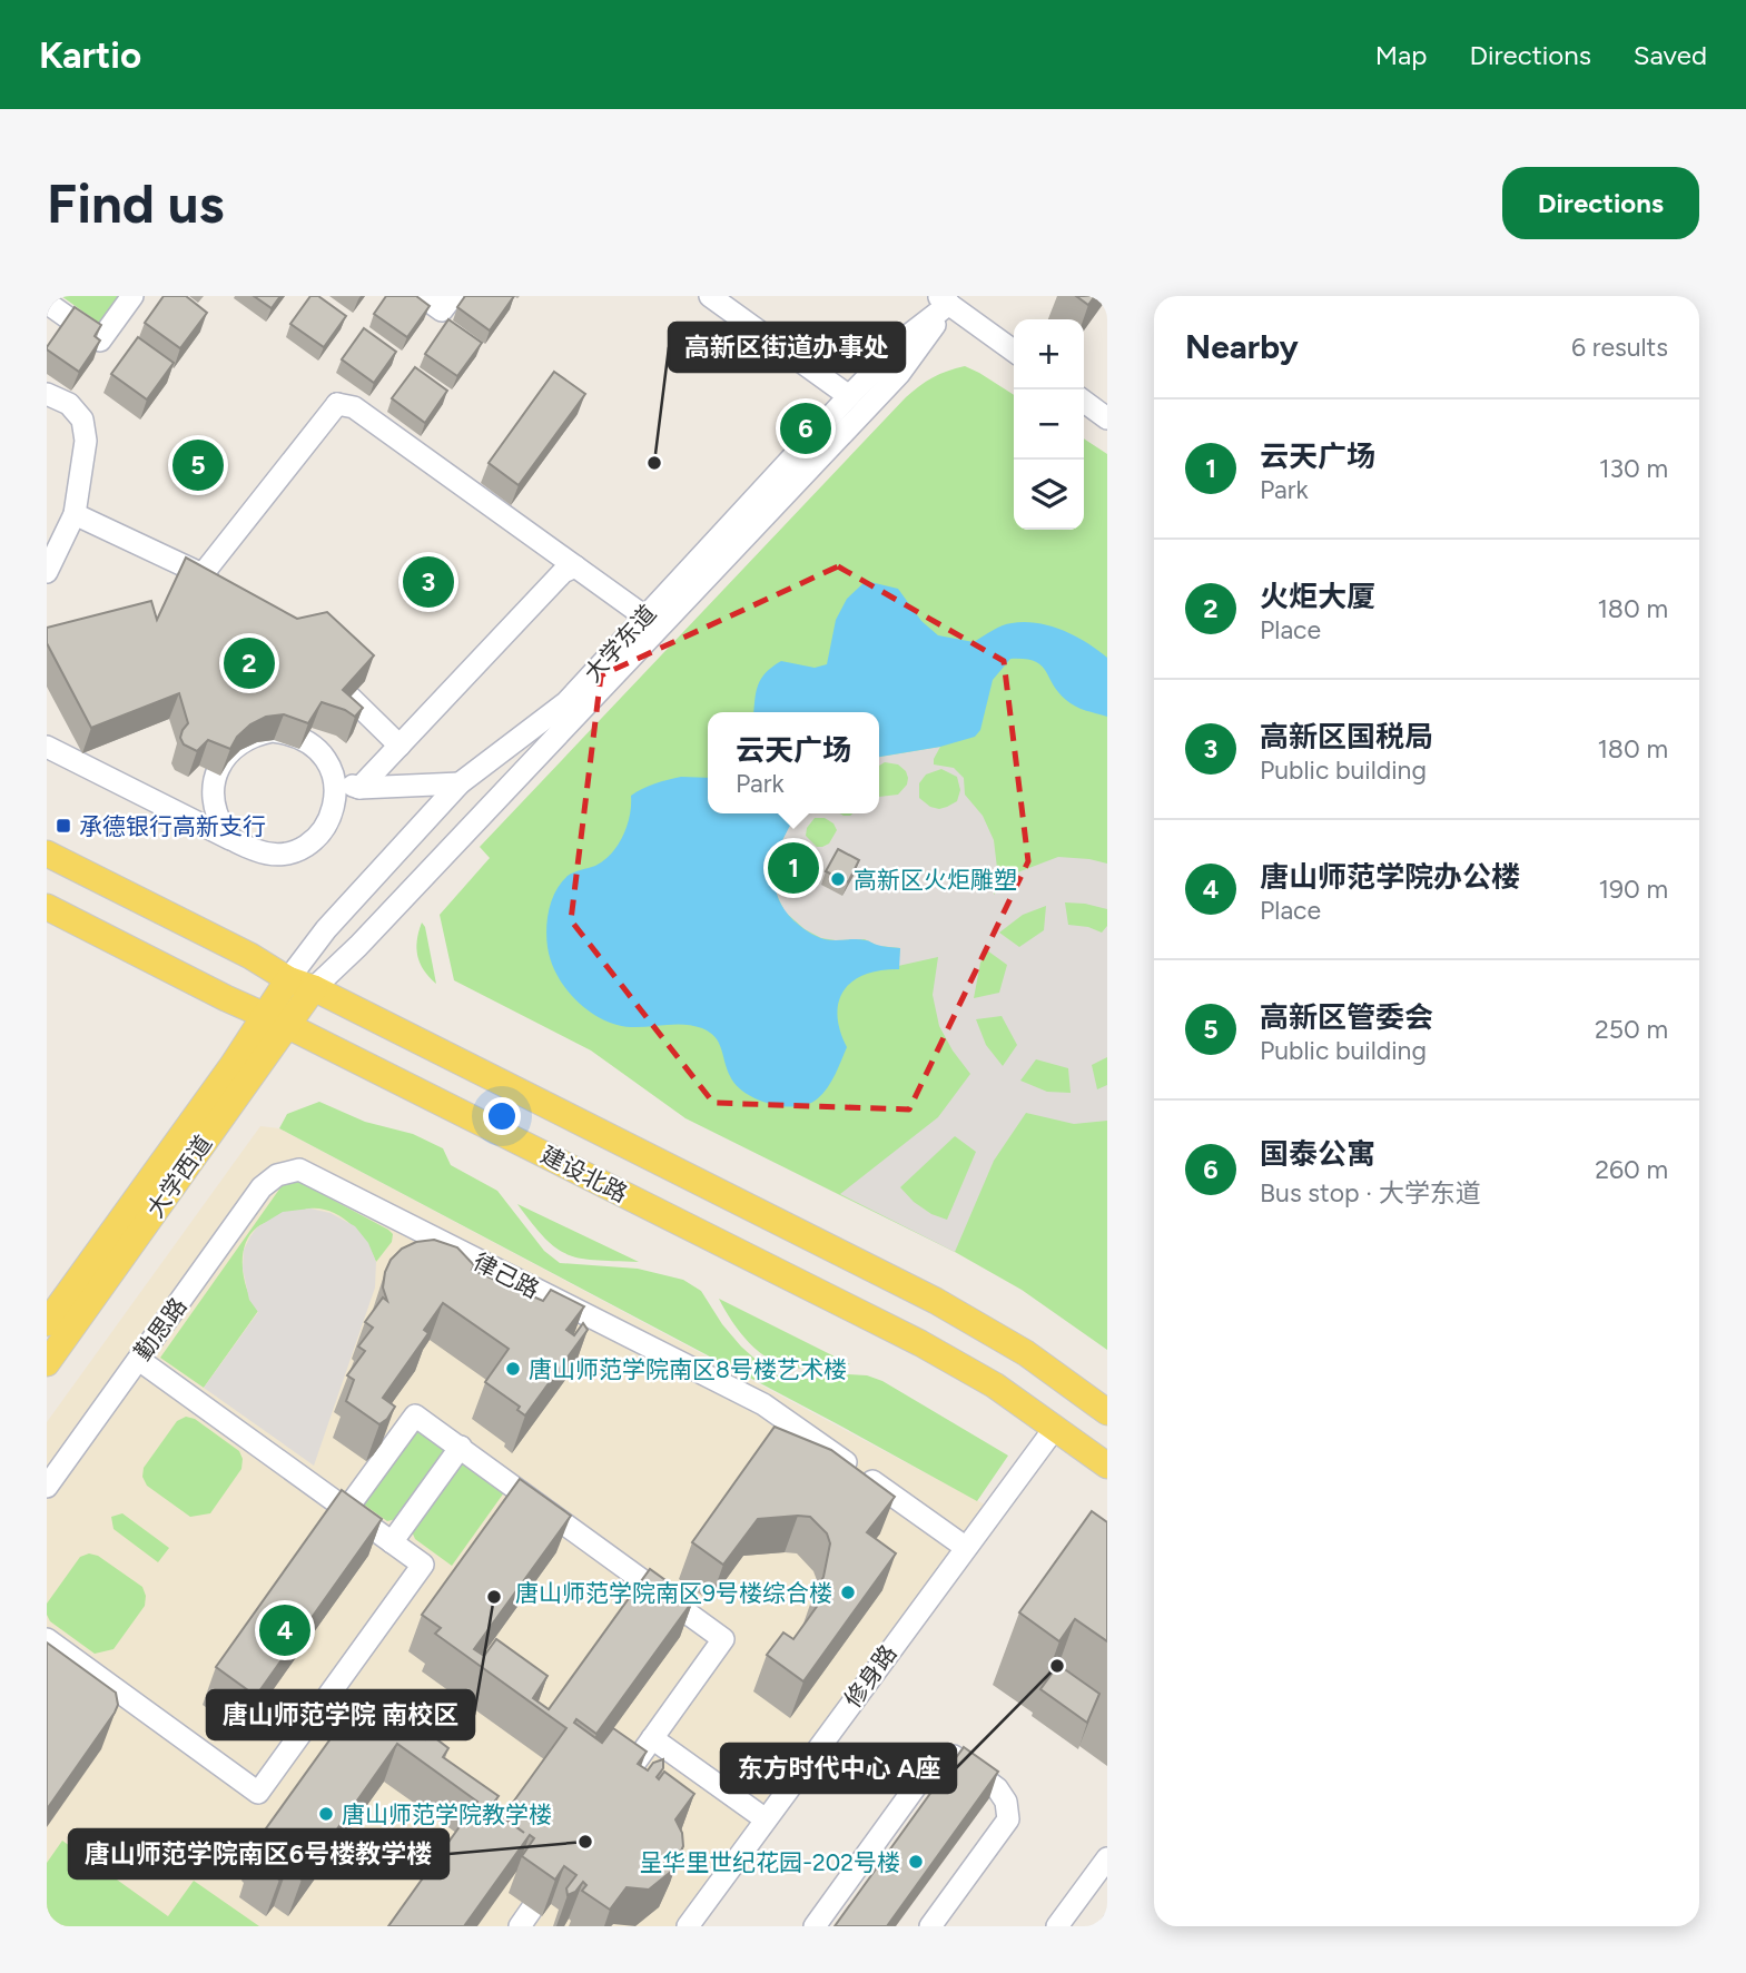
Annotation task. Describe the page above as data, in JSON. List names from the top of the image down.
{
  "streets": {
    "main road": ["建设北路", "大学西道"],
    "street": [
      "大学东道",
      "律己路",
      "勤思路",
      "修身路"
    ]
  },
  "crossings": [
    ["大学东道", "建设北路"],
    ["大学东道", "大学西道"],
    ["建设北路", "大学西道"],
    ["建设北路", "修身路"],
    ["律己路", "勤思路"],
    ["律己路", "修身路"]
  ],
  "places": {
    "other": [
      "高新区街道办事处",
      "高新区火炬雕塑",
      "唐山师范学院南区8号楼艺术楼",
      "唐山师范学院南区9号楼综合楼",
      "唐山师范学院 南校区",
      "东方时代中心 A座",
      "唐山师范学院教学楼",
      "唐山师范学院南区6号楼教学楼",
      "呈华里世纪花园-202号楼"
    ],
    "transit": ["承德银行高新支行"]
  },
  "page": {
    "header": "Kartio",
    "nav": ["Map", "Directions", "Saved"],
    "buttons": "Directions",
    "title": "Find us",
    "heading": ["Nearby", "6 results"],
    "map_buttons": ["+", "−"],
    "list": [
      {
        "mark": "1",
        "name": "云天广场",
        "note": "Park",
        "value": "130 m"
      },
      {
        "mark": "2",
        "name": "火炬大厦",
        "note": "Place",
        "value": "180 m"
      },
      {
        "mark": "3",
        "name": "高新区国税局",
        "note": "Public building",
        "value": "180 m"
      },
      {
        "mark": "4",
        "name": "唐山师范学院办公楼",
        "note": "Place",
        "value": "190 m"
      },
      {
        "mark": "5",
        "name": "高新区管委会",
        "note": "Public building",
        "value": "250 m"
      },
      {
        "mark": "6",
        "name": "国泰公寓",
        "note": "Bus stop · 大学东道",
        "value": "260 m"
      }
    ],
    "pins": [
      "6",
      "5",
      "3",
      "2",
      "1",
      "4"
    ],
    "popup": ["云天广场", "Park"]
  }
}
